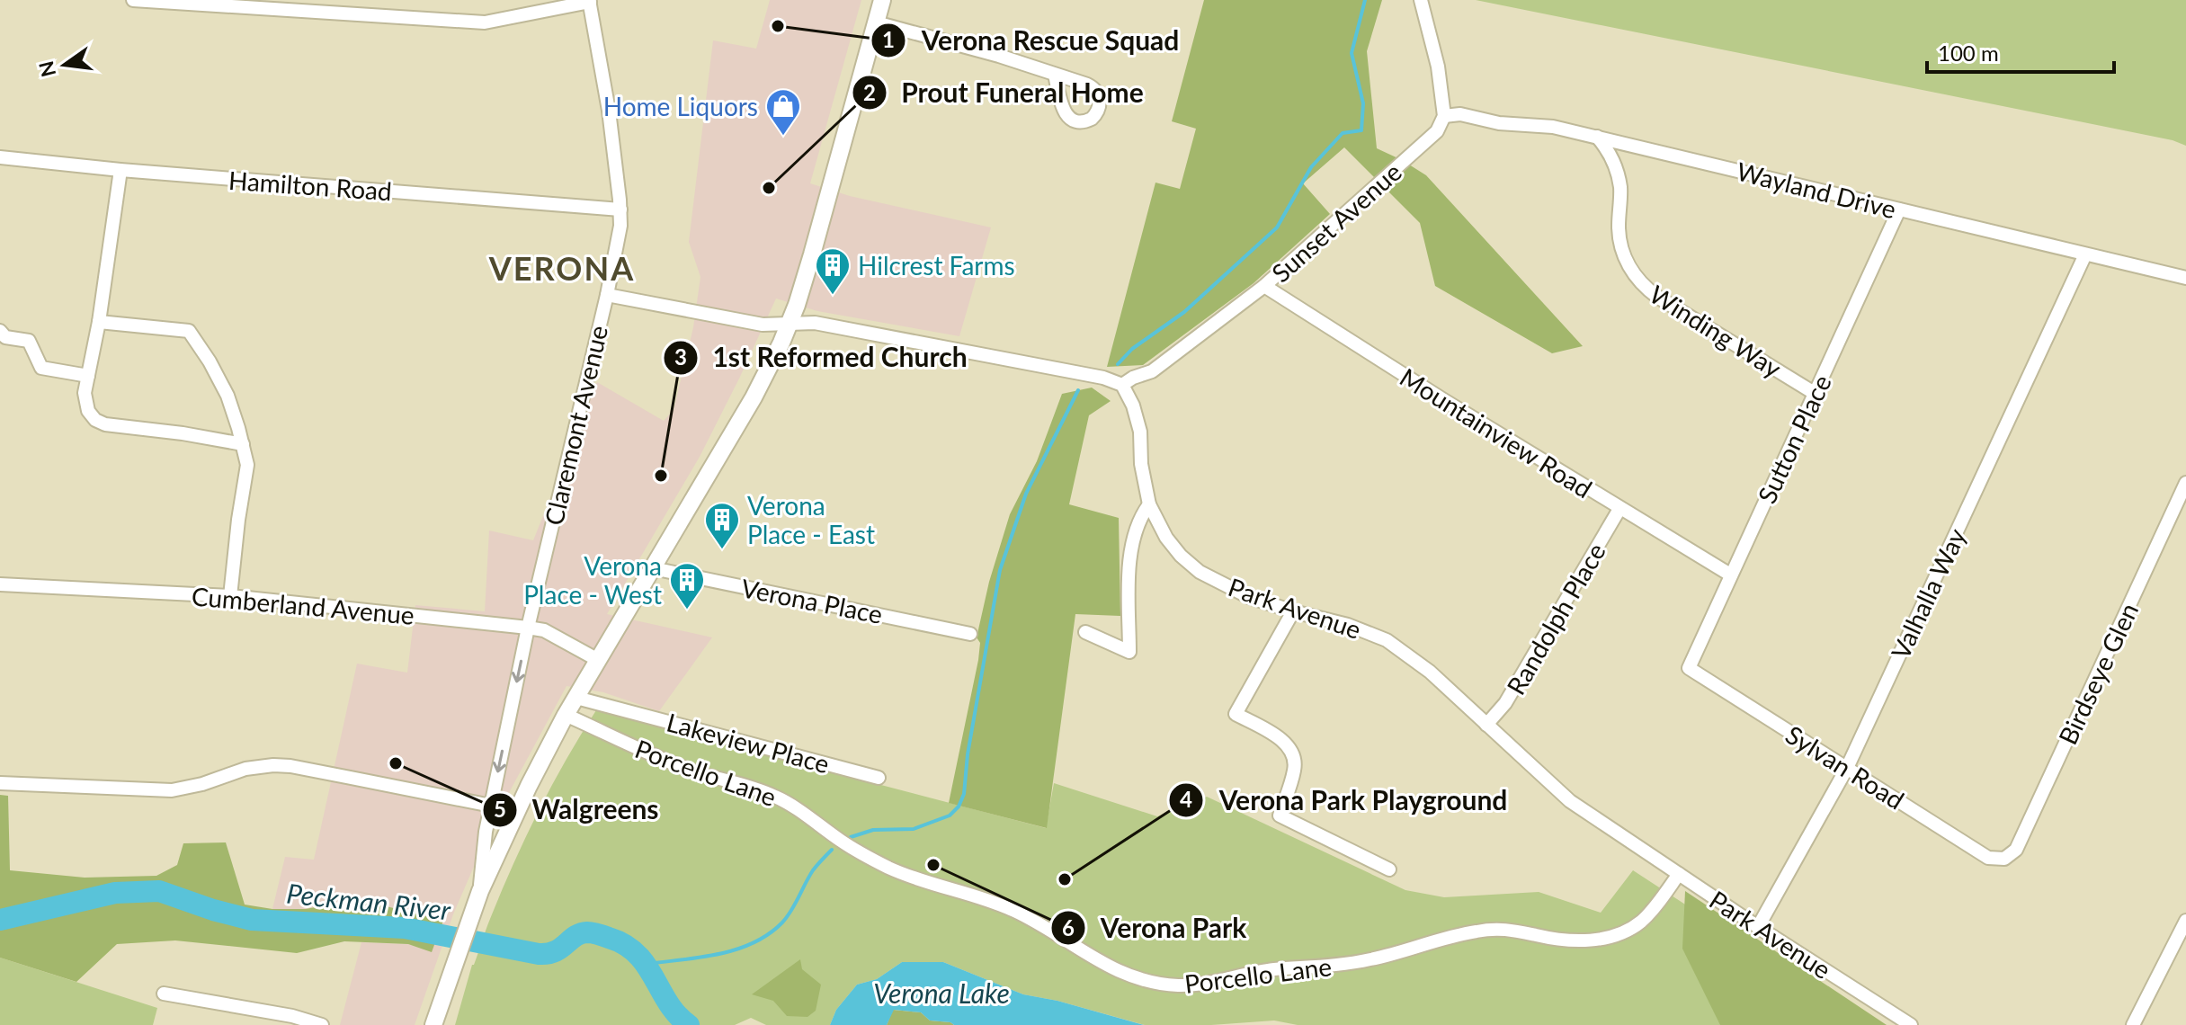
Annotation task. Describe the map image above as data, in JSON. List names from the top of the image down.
{
  "streets": {
    "street": [
      "Hamilton Road",
      "Wayland Drive",
      "Sunset Avenue",
      "Winding Way",
      "Claremont Avenue",
      "Mountainview Road",
      "Sutton Place",
      "Valhalla Way",
      "Verona Place",
      "Cumberland Avenue",
      "Park Avenue",
      "Randolph Place",
      "Birdseye Glen",
      "Lakeview Place",
      "Sylvan Road",
      "Porcello Lane"
    ]
  },
  "crossings": [
    ["Hamilton Road", "Claremont Avenue"],
    ["Wayland Drive", "Sunset Avenue"],
    ["Wayland Drive", "Winding Way"],
    ["Wayland Drive", "Sutton Place"],
    ["Wayland Drive", "Valhalla Way"],
    ["Sunset Avenue", "Mountainview Road"],
    ["Sunset Avenue", "Park Avenue"],
    ["Winding Way", "Sutton Place"],
    ["Claremont Avenue", "Cumberland Avenue"],
    ["Mountainview Road", "Sutton Place"],
    ["Mountainview Road", "Randolph Place"],
    ["Sutton Place", "Sylvan Road"],
    ["Valhalla Way", "Park Avenue"],
    ["Valhalla Way", "Sylvan Road"],
    ["Park Avenue", "Randolph Place"],
    ["Park Avenue", "Porcello Lane"],
    ["Birdseye Glen", "Sylvan Road"]
  ],
  "districts": ["VERONA"],
  "water": ["Peckman River", "Verona Lake"],
  "places": {
    "other": [
      "Verona Rescue Squad",
      "Prout Funeral Home",
      "1st Reformed Church",
      "Walgreens",
      "Verona Park",
      "Verona Park Playground"
    ],
    "shop": ["Home Liquors"],
    "building": ["Hilcrest Farms", "Verona Place - East", "Verona Place - West"]
  },
  "scale_bar": "100 m",
  "north": "left"
}
